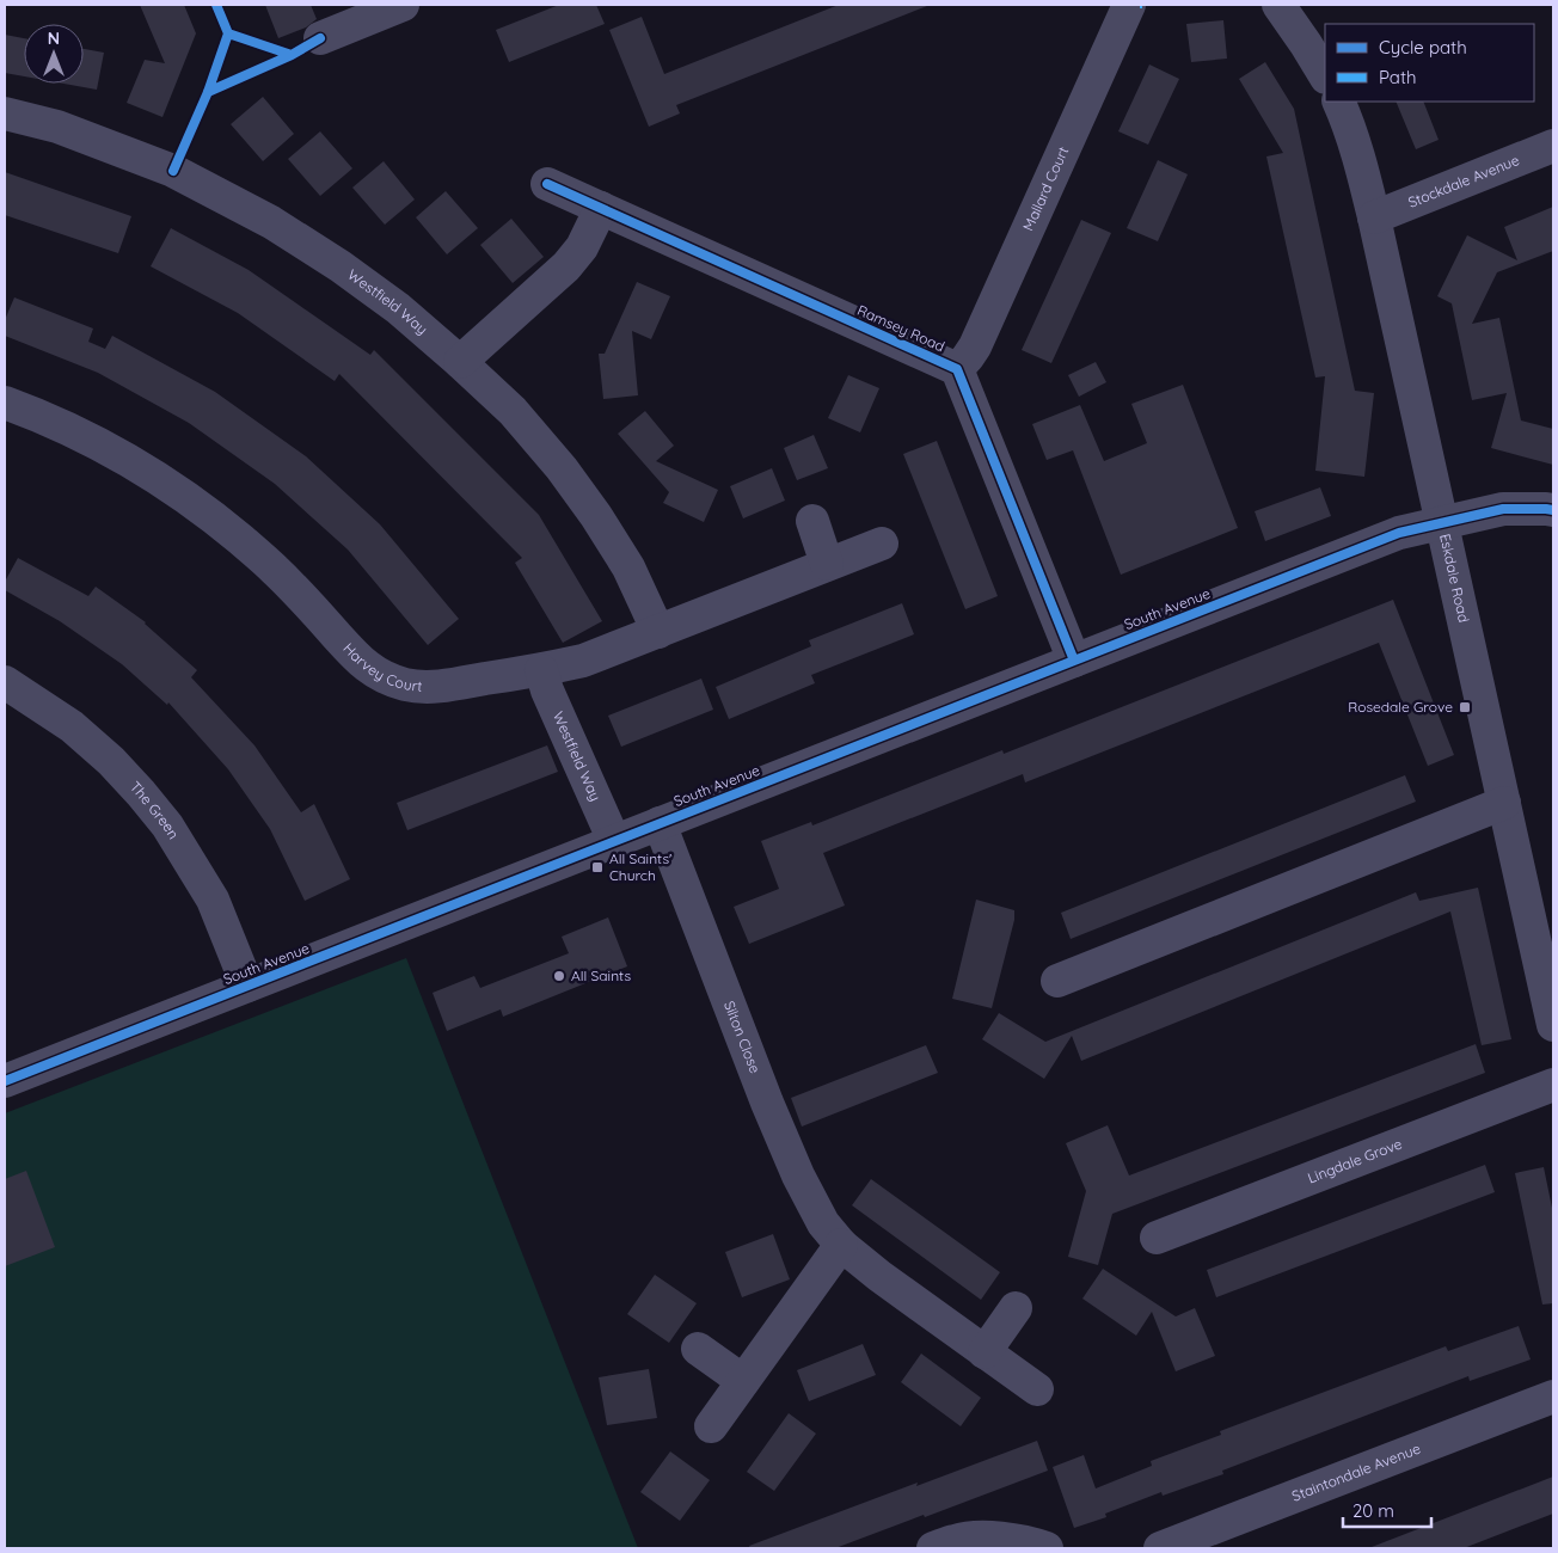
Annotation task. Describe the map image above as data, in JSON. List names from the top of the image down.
{
  "streets": {
    "street": [
      "Stockdale Avenue",
      "Mallard Court",
      "Westfield Way",
      "Ramsey Road",
      "Eskdale Road",
      "South Avenue",
      "Harvey Court",
      "The Green",
      "Silton Close",
      "Lingdale Grove",
      "Staintondale Avenue"
    ]
  },
  "crossings": [
    ["Stockdale Avenue", "Eskdale Road"],
    ["Mallard Court", "Ramsey Road"],
    ["Westfield Way", "South Avenue"],
    ["Westfield Way", "Harvey Court"],
    ["Ramsey Road", "South Avenue"],
    ["Eskdale Road", "South Avenue"],
    ["South Avenue", "The Green"],
    ["South Avenue", "Silton Close"]
  ],
  "places": {
    "transit": ["Rosedale Grove", "All Saints' Church"],
    "other": ["All Saints"]
  },
  "legend": ["Cycle path", "Path"],
  "scale_bar": "20 m",
  "north": "top"
}
